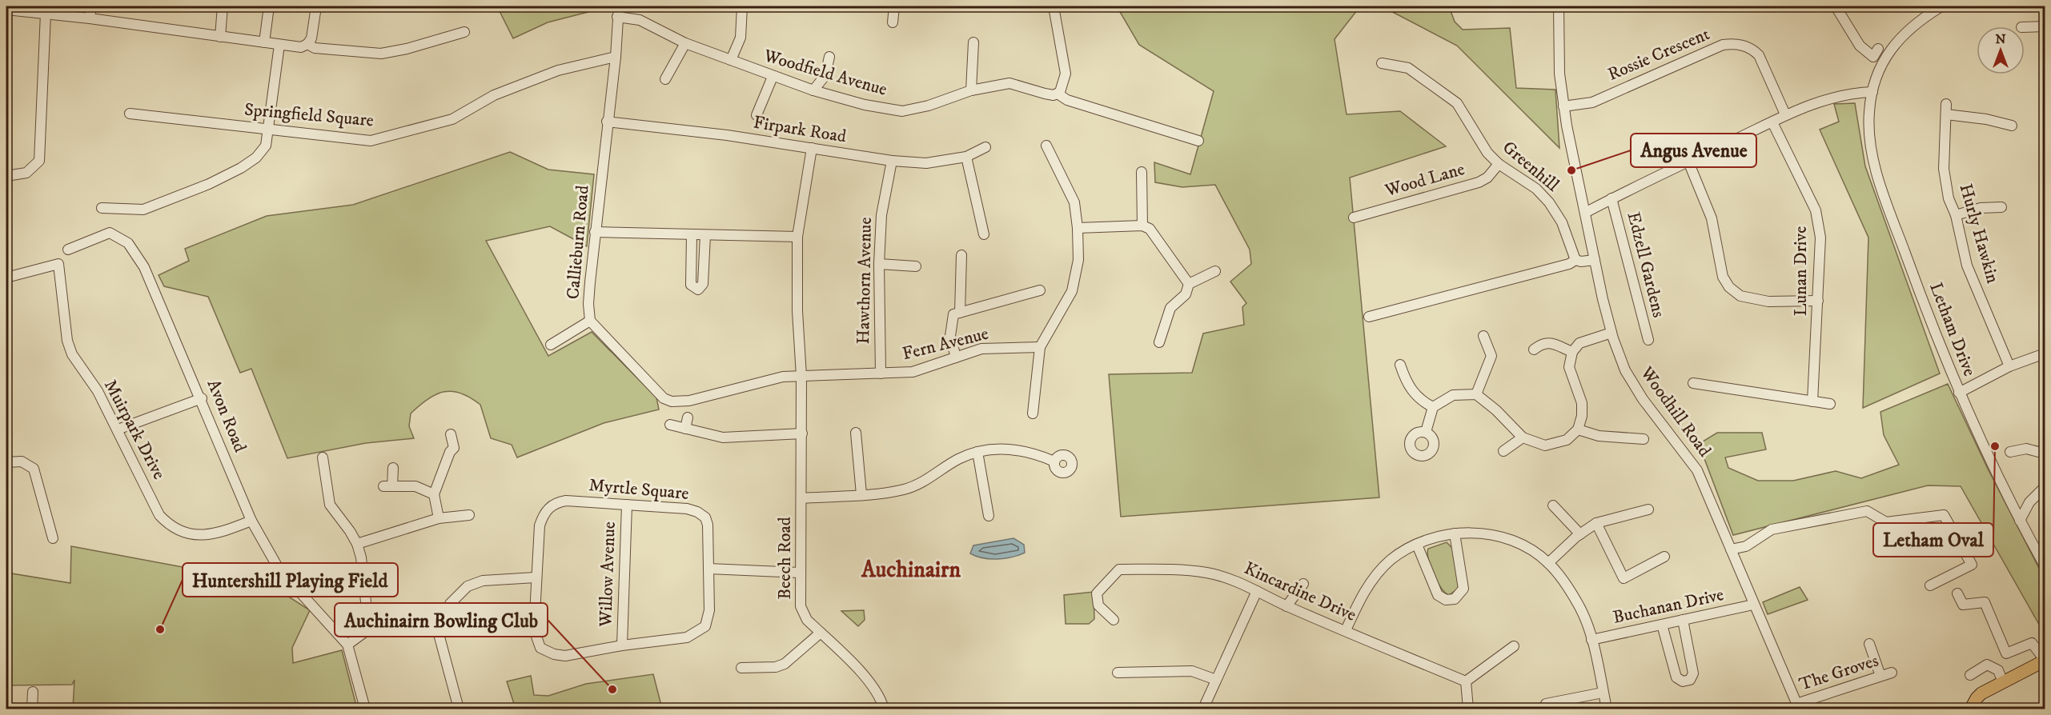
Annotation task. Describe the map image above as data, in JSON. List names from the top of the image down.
{
  "streets": {
    "street": [
      "Rossie Crescent",
      "Woodfield Avenue",
      "Springfield Square",
      "Firpark Road",
      "Greenhill",
      "Wood Lane",
      "Hurly Hawkin",
      "Callieburn Road",
      "Edzell Gardens",
      "Lunan Drive",
      "Hawthorn Avenue",
      "Letham Drive",
      "Fern Avenue",
      "Woodhill Road",
      "Avon Road",
      "Muirpark Drive",
      "Myrtle Square",
      "Beech Road",
      "Willow Avenue",
      "Kincardine Drive",
      "Buchanan Drive",
      "The Groves"
    ]
  },
  "crossings": [
    ["Rossie Crescent", "Woodhill Road"],
    ["Woodfield Avenue", "Callieburn Road"],
    ["Springfield Square", "Callieburn Road"],
    ["Firpark Road", "Callieburn Road"],
    ["Firpark Road", "Hawthorn Avenue"],
    ["Firpark Road", "Beech Road"],
    ["Greenhill", "Wood Lane"],
    ["Callieburn Road", "Fern Avenue"],
    ["Callieburn Road", "Beech Road"],
    ["Hawthorn Avenue", "Fern Avenue"],
    ["Fern Avenue", "Beech Road"],
    ["Woodhill Road", "Buchanan Drive"],
    ["Woodhill Road", "The Groves"],
    ["Avon Road", "Muirpark Drive"],
    ["Myrtle Square", "Willow Avenue"]
  ],
  "districts": ["Auchinairn"],
  "places": [
    "Angus Avenue",
    "Letham Oval",
    "Huntershill Playing Field",
    "Auchinairn Bowling Club"
  ],
  "north": "top"
}
